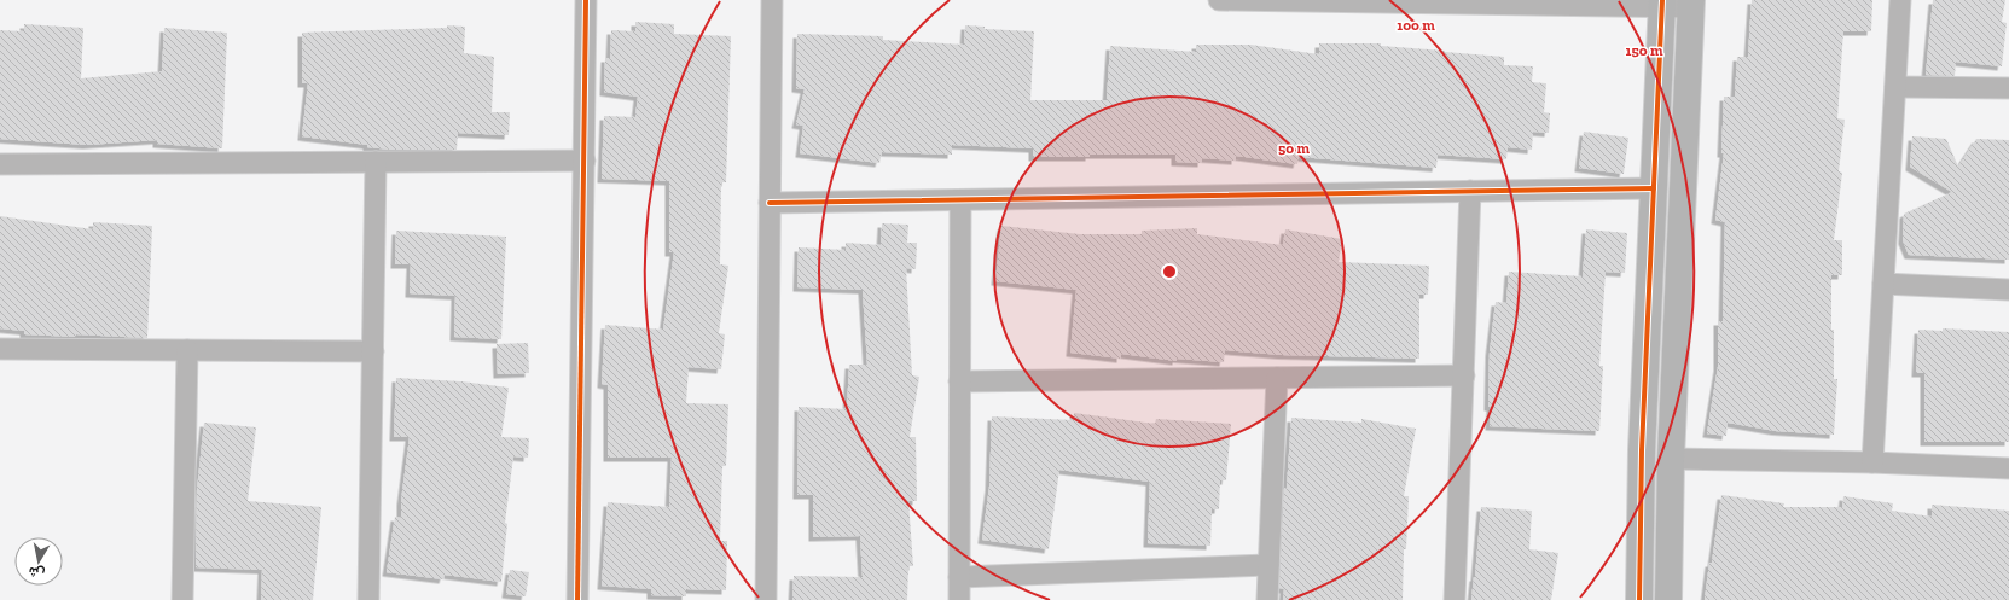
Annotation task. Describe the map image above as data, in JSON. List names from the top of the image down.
{
  "north": "bottom",
  "rings": ["100 m", "150 m", "50 m"]
}
